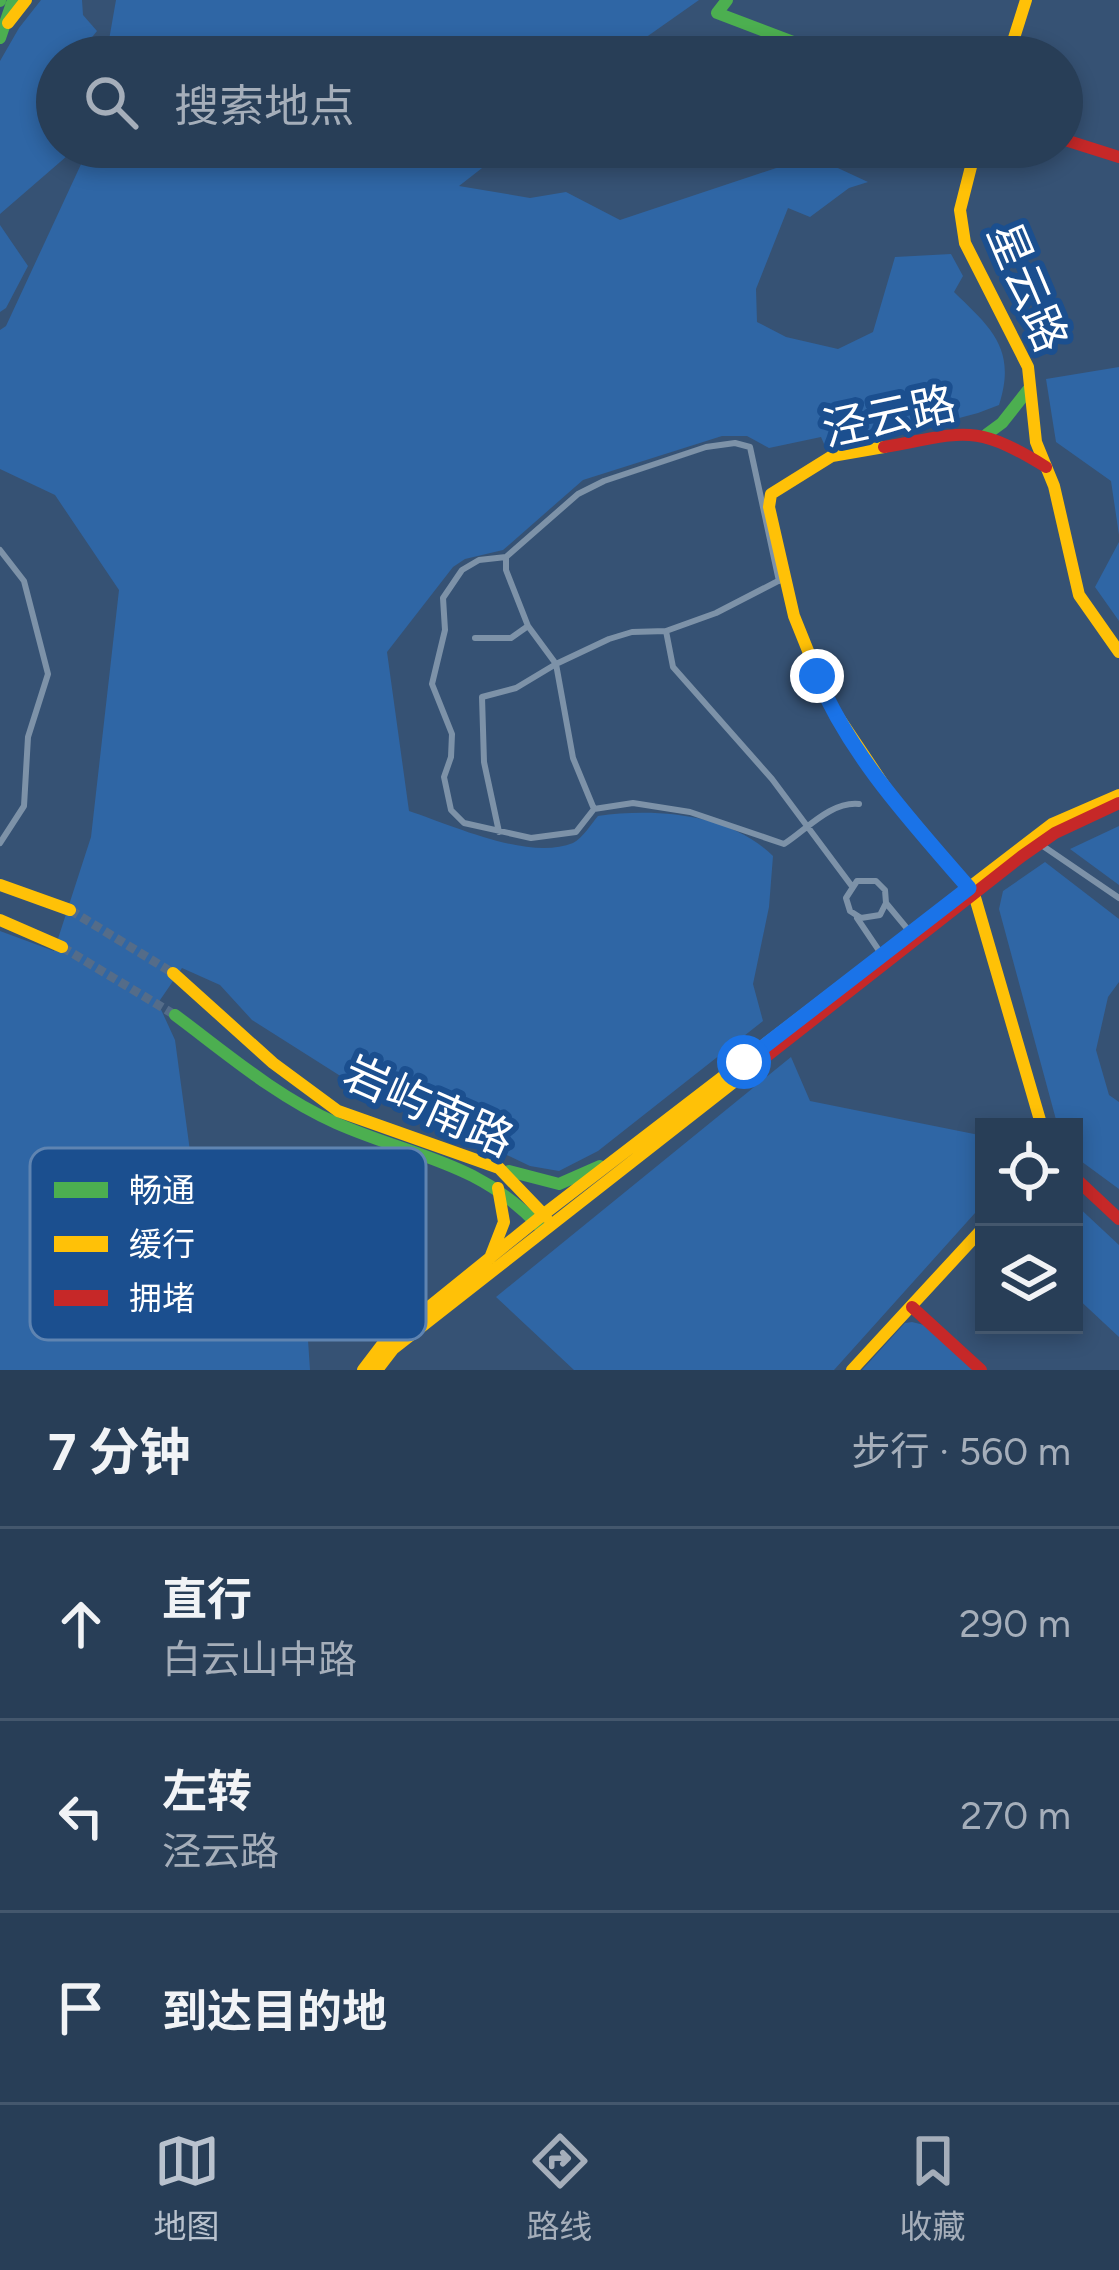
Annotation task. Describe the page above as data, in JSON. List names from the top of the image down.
{
  "streets": {
    "main road": ["星云路", "泾云路", "岩屿南路"]
  },
  "crossings": [
    ["星云路", "泾云路"]
  ],
  "legend": ["畅通", "缓行", "拥堵"],
  "page": {
    "search": "搜索地点",
    "heading": ["7 分钟", "步行 · 560 m"],
    "list": [
      ["直行", "白云山中路", "290 m"],
      ["左转", "泾云路", "270 m"],
      "到达目的地"
    ],
    "nav": ["地图", "路线", "收藏"]
  }
}
